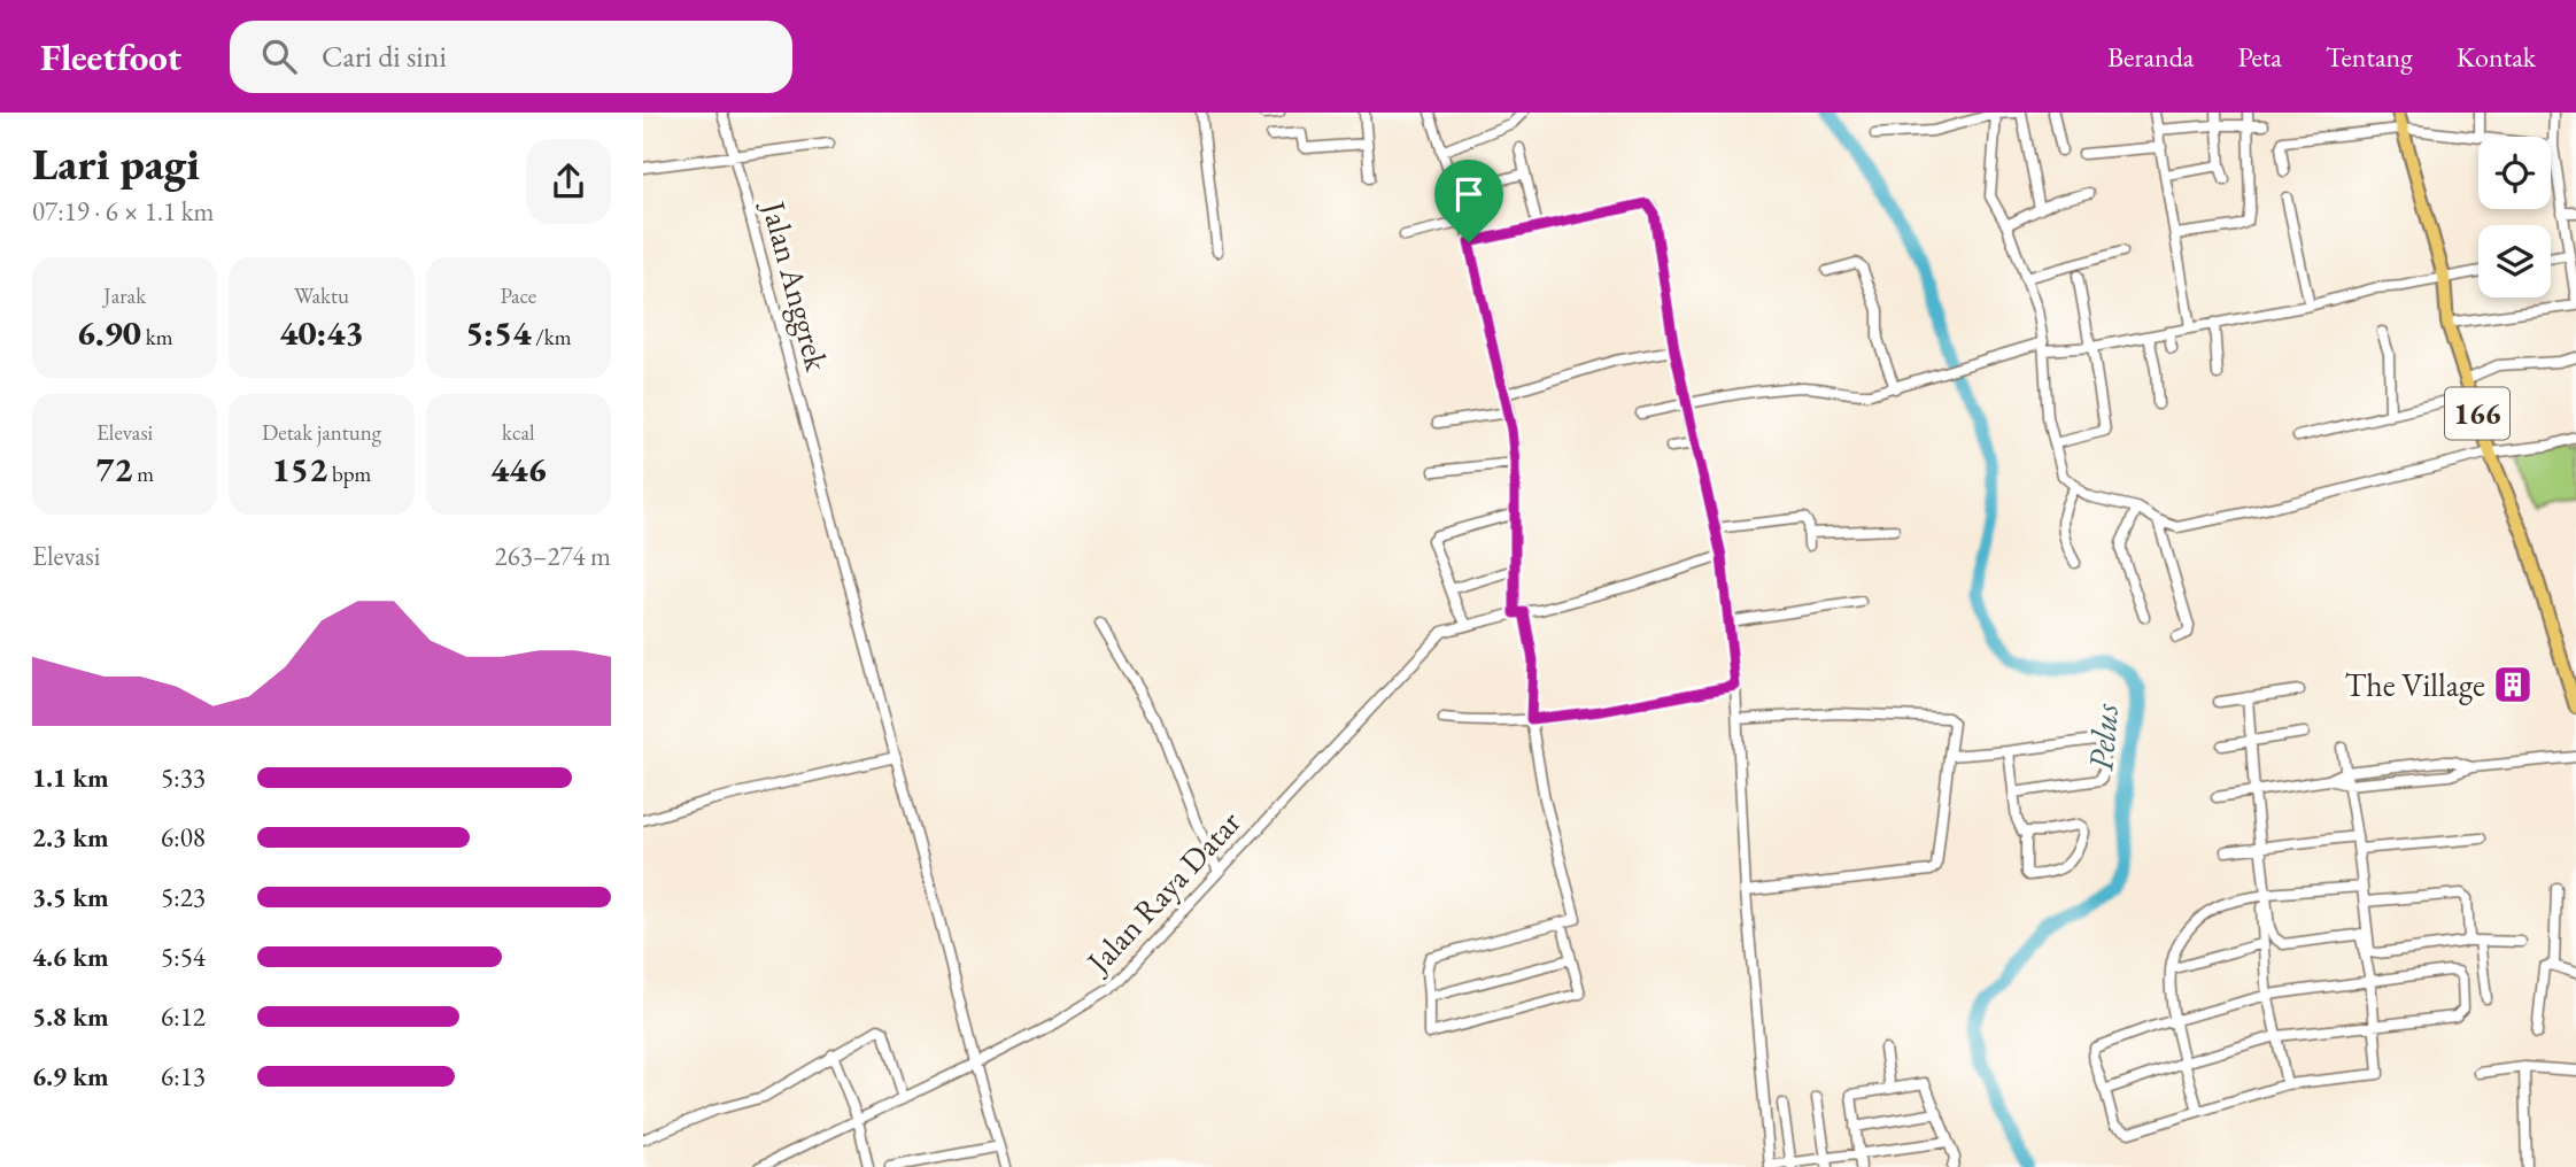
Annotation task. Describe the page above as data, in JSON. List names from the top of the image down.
{
  "streets": {
    "main road": ["166"],
    "street": ["Jalan Anggrek", "Jalan Raya Datar"]
  },
  "crossings": [
    ["Jalan Anggrek", "Jalan Raya Datar"]
  ],
  "water": ["Pelus"],
  "places": {
    "building": ["The Village"]
  },
  "page": {
    "header": "Fleetfoot",
    "search": "Cari di sini",
    "nav": [
      "Beranda",
      "Peta",
      "Tentang",
      "Kontak"
    ],
    "heading": ["Lari pagi", "07:19 · 6 × 1.1 km"],
    "stats": [
      ["Jarak", "6.90 km"],
      ["Waktu", "40:43"],
      ["Pace", "5:54 /km"],
      ["Elevasi", "72 m"],
      ["Detak jantung", "152 bpm"],
      ["kcal", "446"]
    ],
    "chart": ["Elevasi", "263–274 m"],
    "list": [
      {
        "name": "1.1 km",
        "note": "5:33"
      },
      {
        "name": "2.3 km",
        "note": "6:08"
      },
      {
        "name": "3.5 km",
        "note": "5:23"
      },
      {
        "name": "4.6 km",
        "note": "5:54"
      },
      {
        "name": "5.8 km",
        "note": "6:12"
      },
      {
        "name": "6.9 km",
        "note": "6:13"
      }
    ]
  }
}
